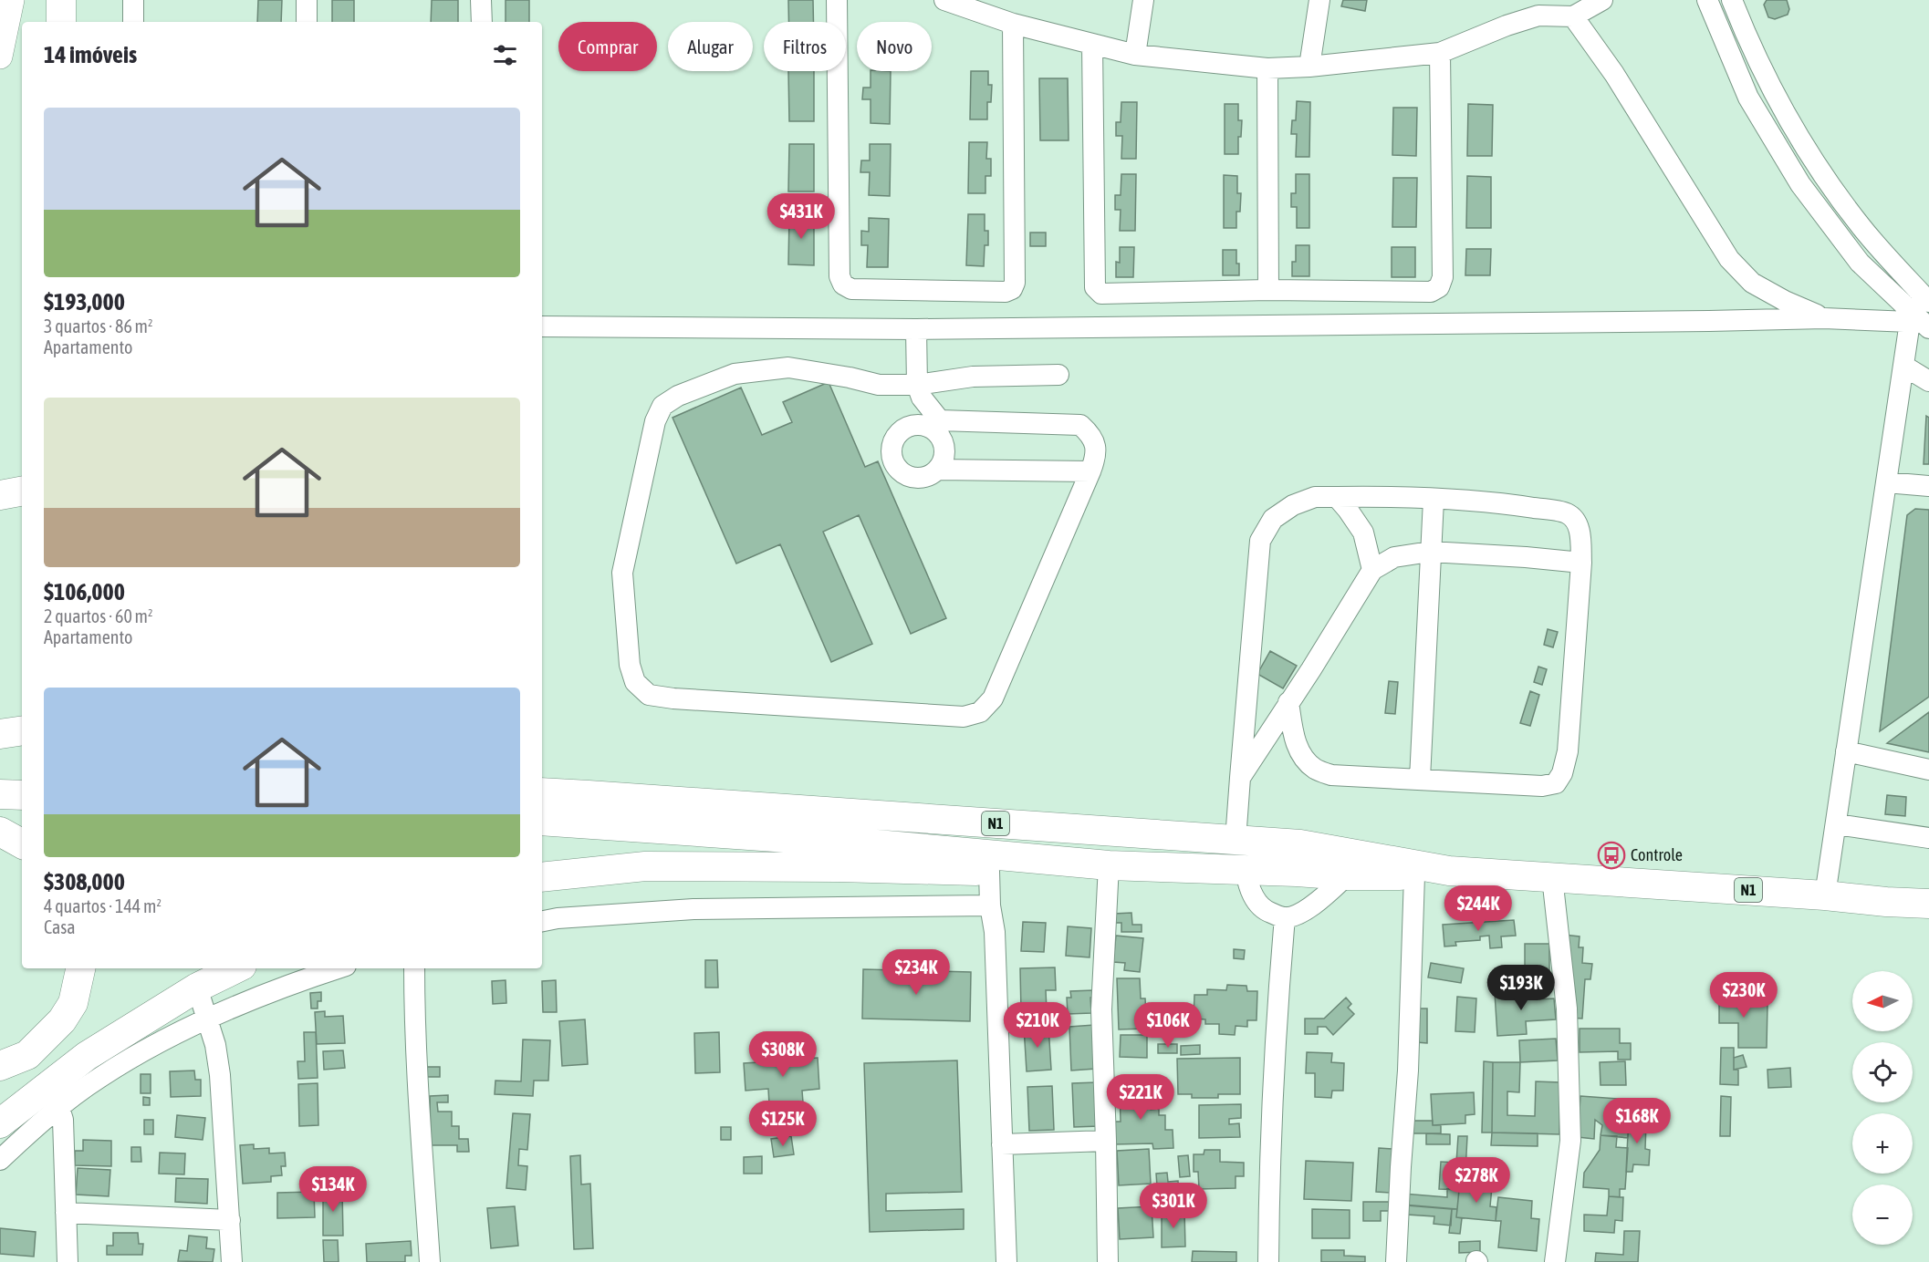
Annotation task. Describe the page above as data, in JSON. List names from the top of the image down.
{
  "streets": {
    "highway": ["N1"]
  },
  "places": {
    "bus stop": ["Controle"]
  },
  "north": "left",
  "page": {
    "chip": [
      "Comprar",
      "Alugar",
      "Filtros",
      "Novo"
    ],
    "heading": "14 imóveis",
    "list": [
      {
        "name": "$193,000",
        "note": "3 quartos · 86 m² · Apartamento"
      },
      {
        "name": "$106,000",
        "note": "2 quartos · 60 m² · Apartamento"
      },
      {
        "name": "$308,000",
        "note": "4 quartos · 144 m² · Casa"
      }
    ],
    "price": [
      "$431K",
      "$244K",
      "$234K",
      "$193K",
      "$230K",
      "$210K",
      "$106K",
      "$308K",
      "$221K",
      "$168K",
      "$125K",
      "$278K",
      "$134K",
      "$301K"
    ],
    "map_buttons": ["+", "−"]
  }
}
